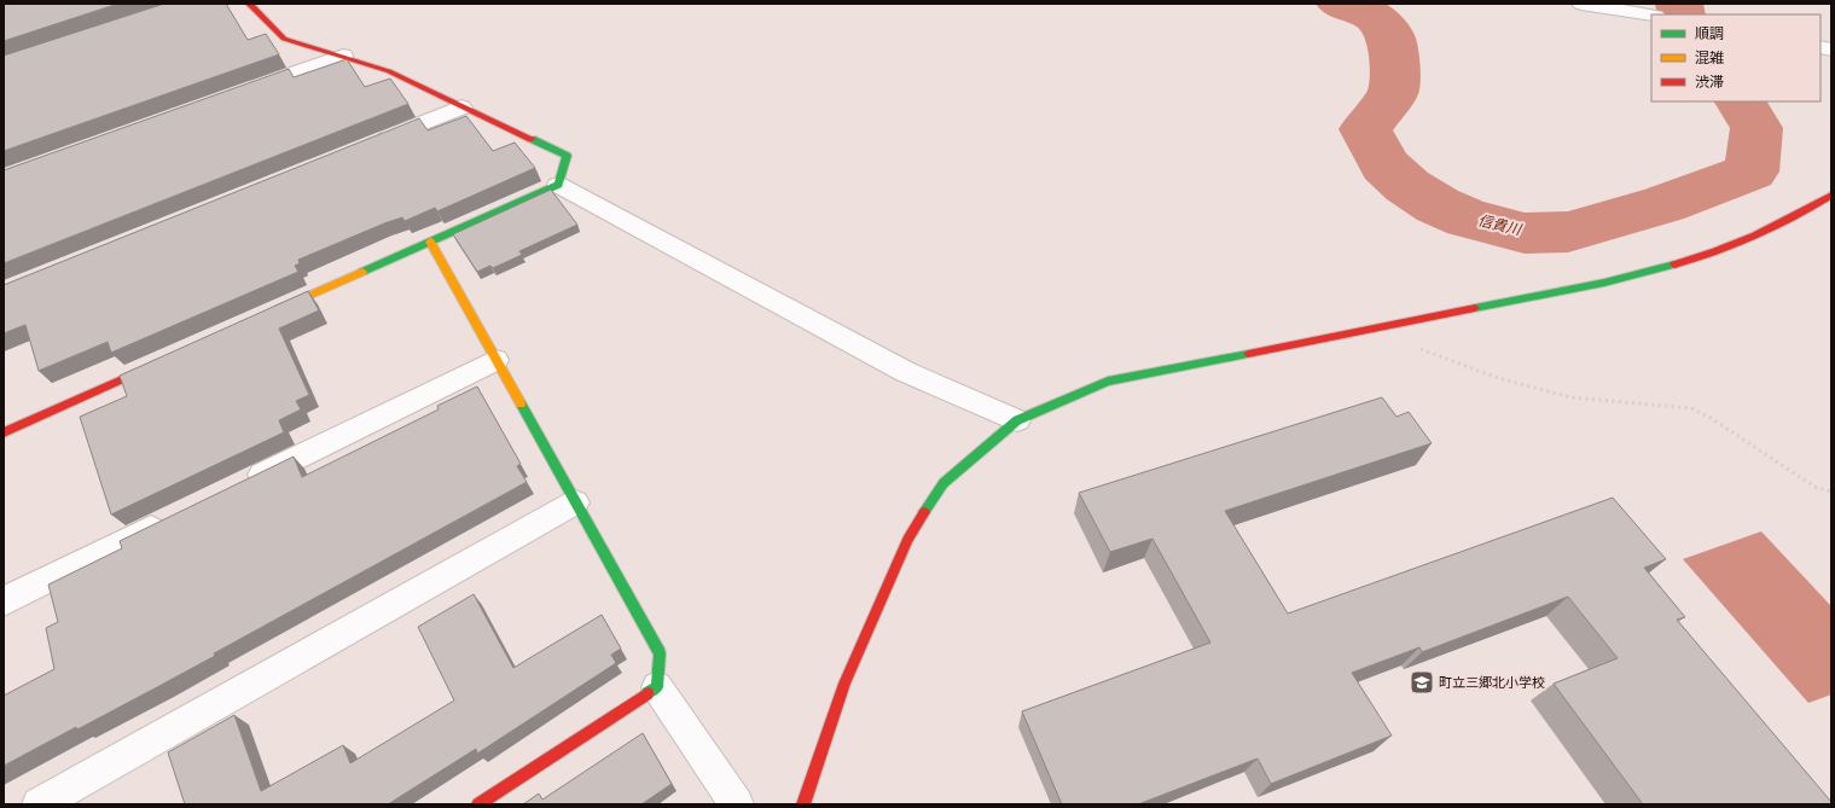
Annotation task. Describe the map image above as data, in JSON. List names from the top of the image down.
{
  "water": ["信貴川"],
  "places": {
    "school or university": ["町立三郷北小学校"]
  },
  "legend": ["順調", "混雑", "渋滞"]
}
